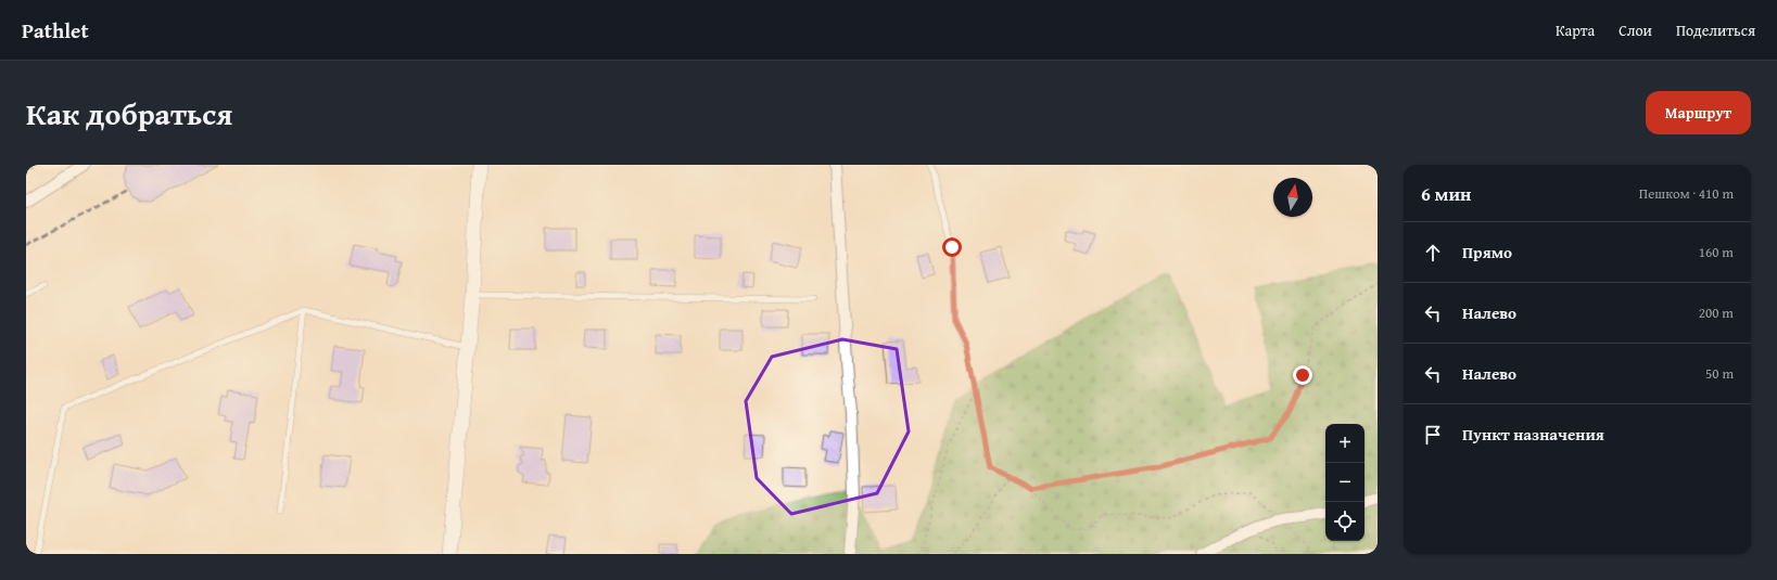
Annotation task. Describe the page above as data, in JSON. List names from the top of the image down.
{
  "north": "top",
  "page": {
    "header": "Pathlet",
    "nav": ["Карта", "Слои", "Поделиться"],
    "title": "Как добраться",
    "buttons": "Маршрут",
    "heading": ["6 мин", "Пешком · 410 m"],
    "list": [
      ["Прямо", "160 m"],
      ["Налево", "200 m"],
      ["Налево", "50 m"],
      "Пункт назначения"
    ],
    "map_buttons": ["+", "−"]
  }
}
